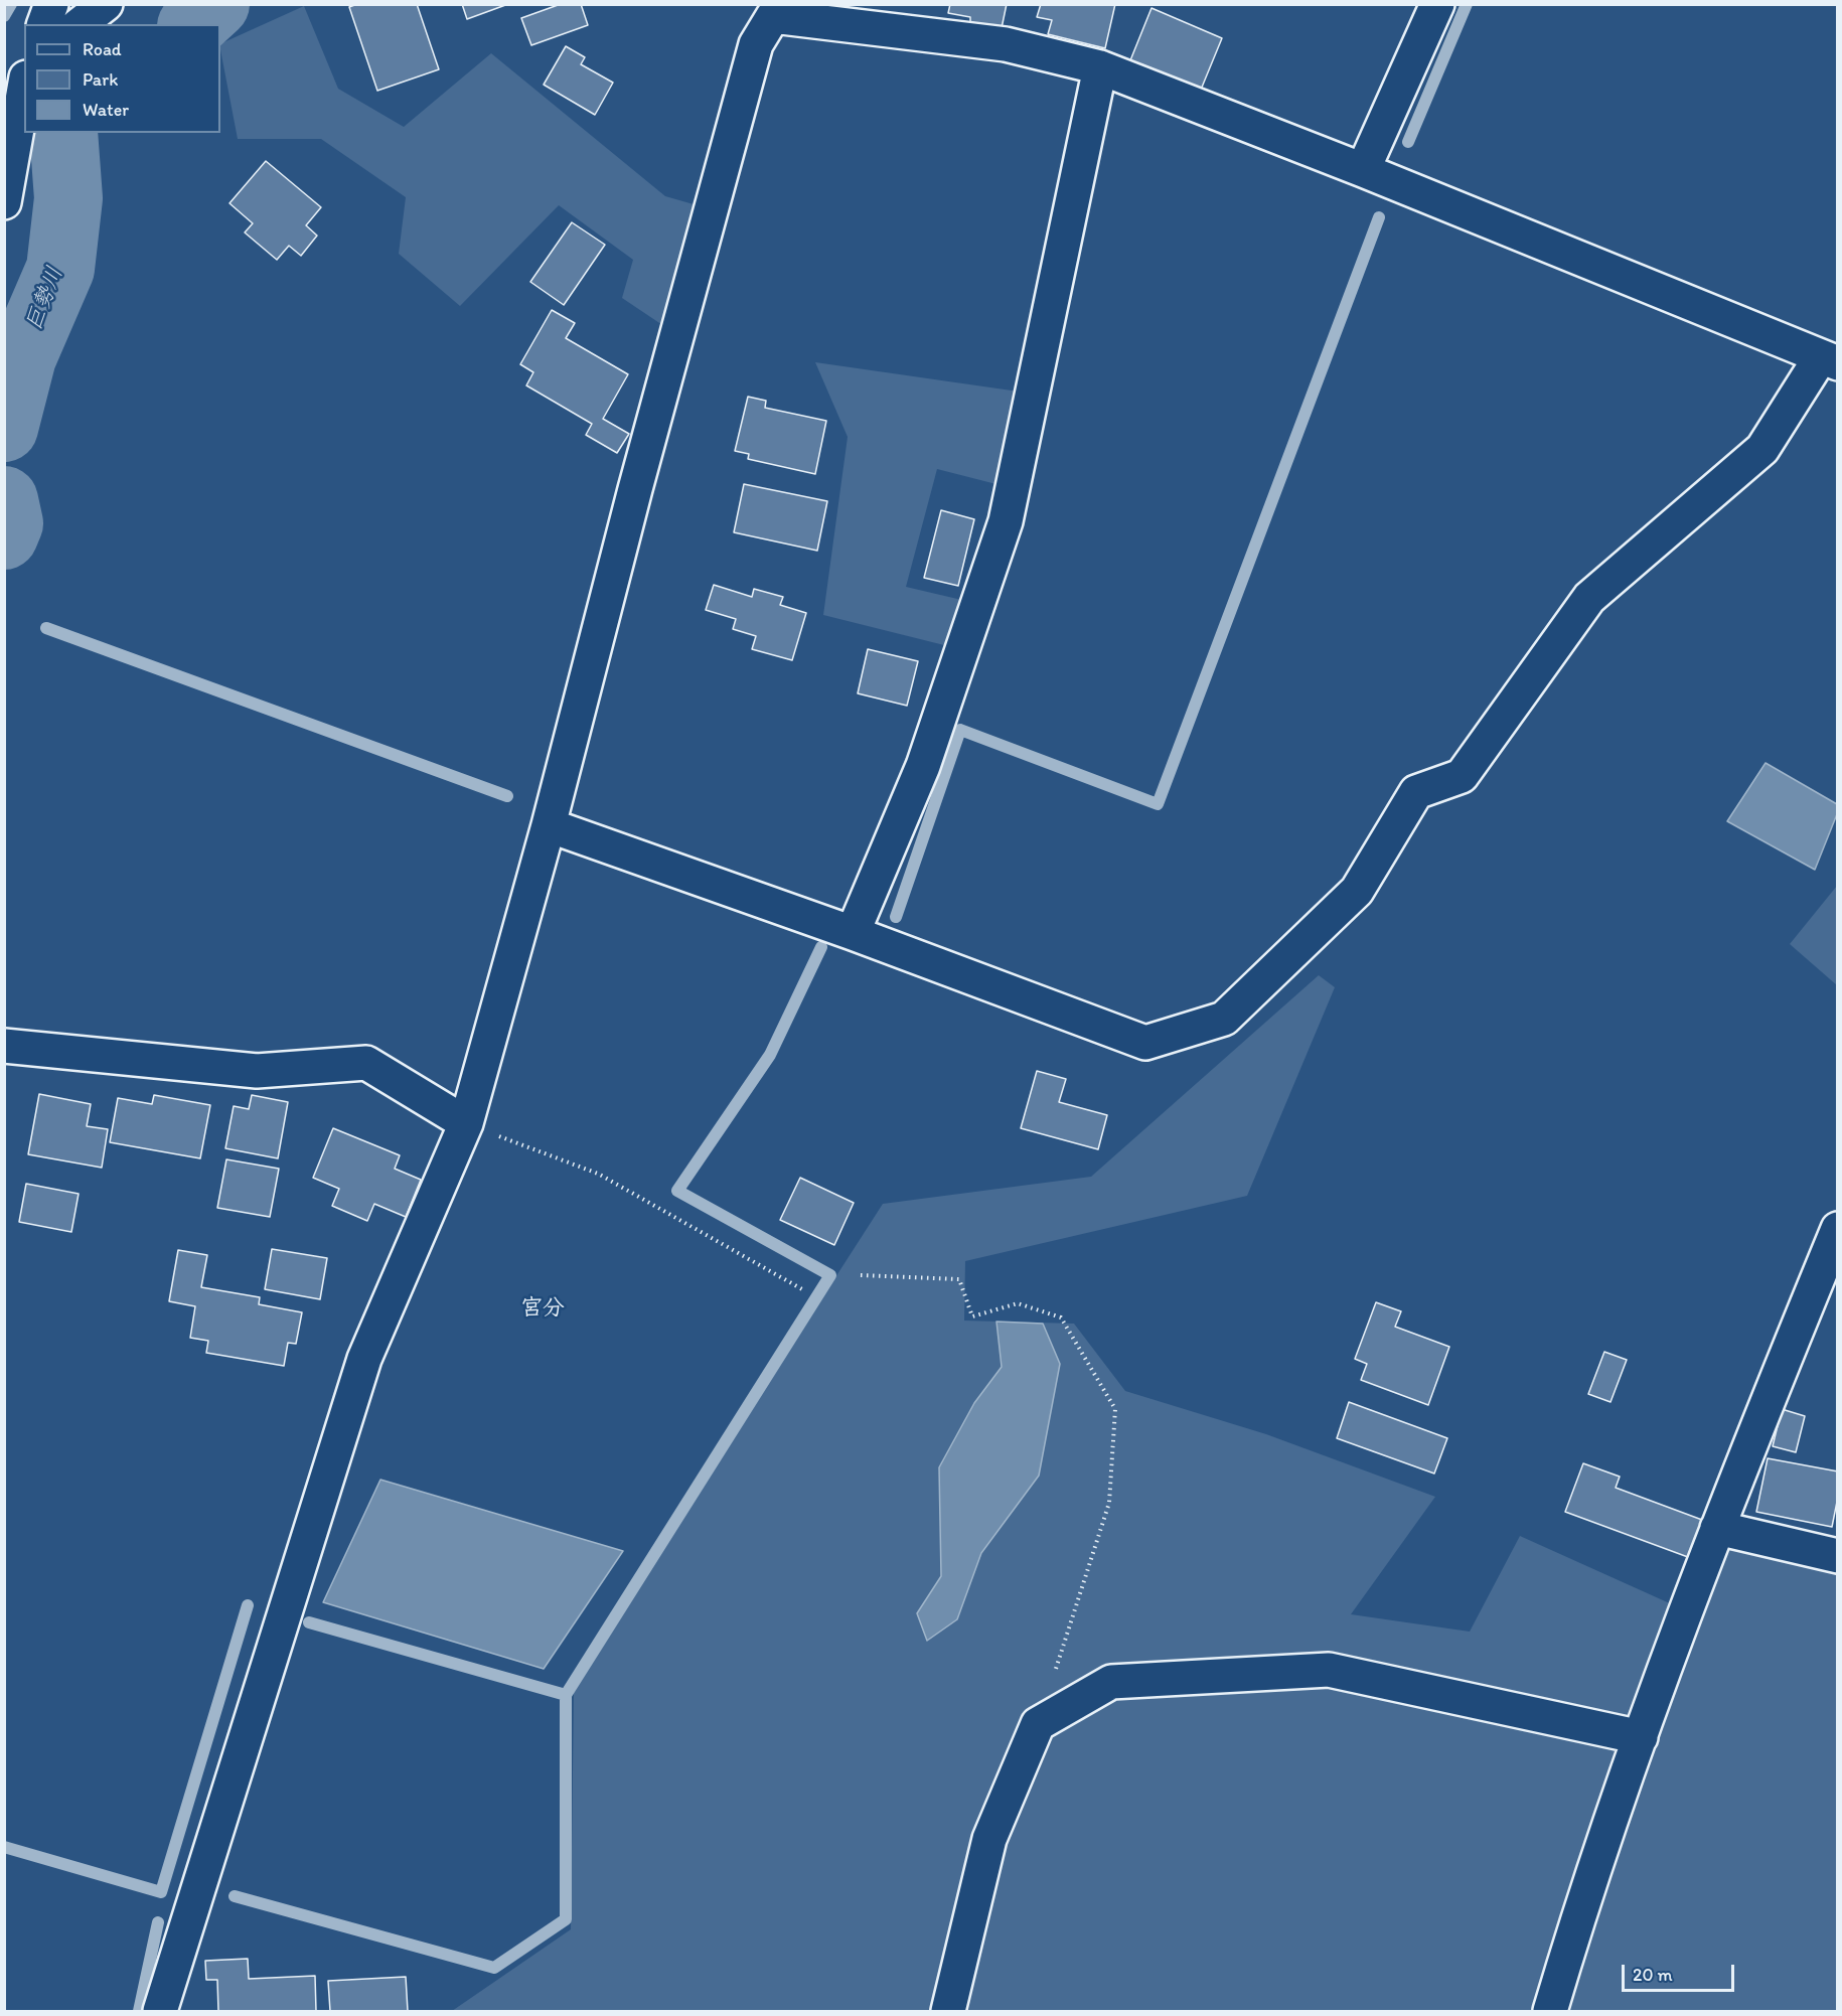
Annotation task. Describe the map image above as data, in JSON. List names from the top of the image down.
{
  "districts": ["宮分"],
  "water": ["巨勢川"],
  "legend": ["Road", "Park", "Water"],
  "scale_bar": "20 m"
}
